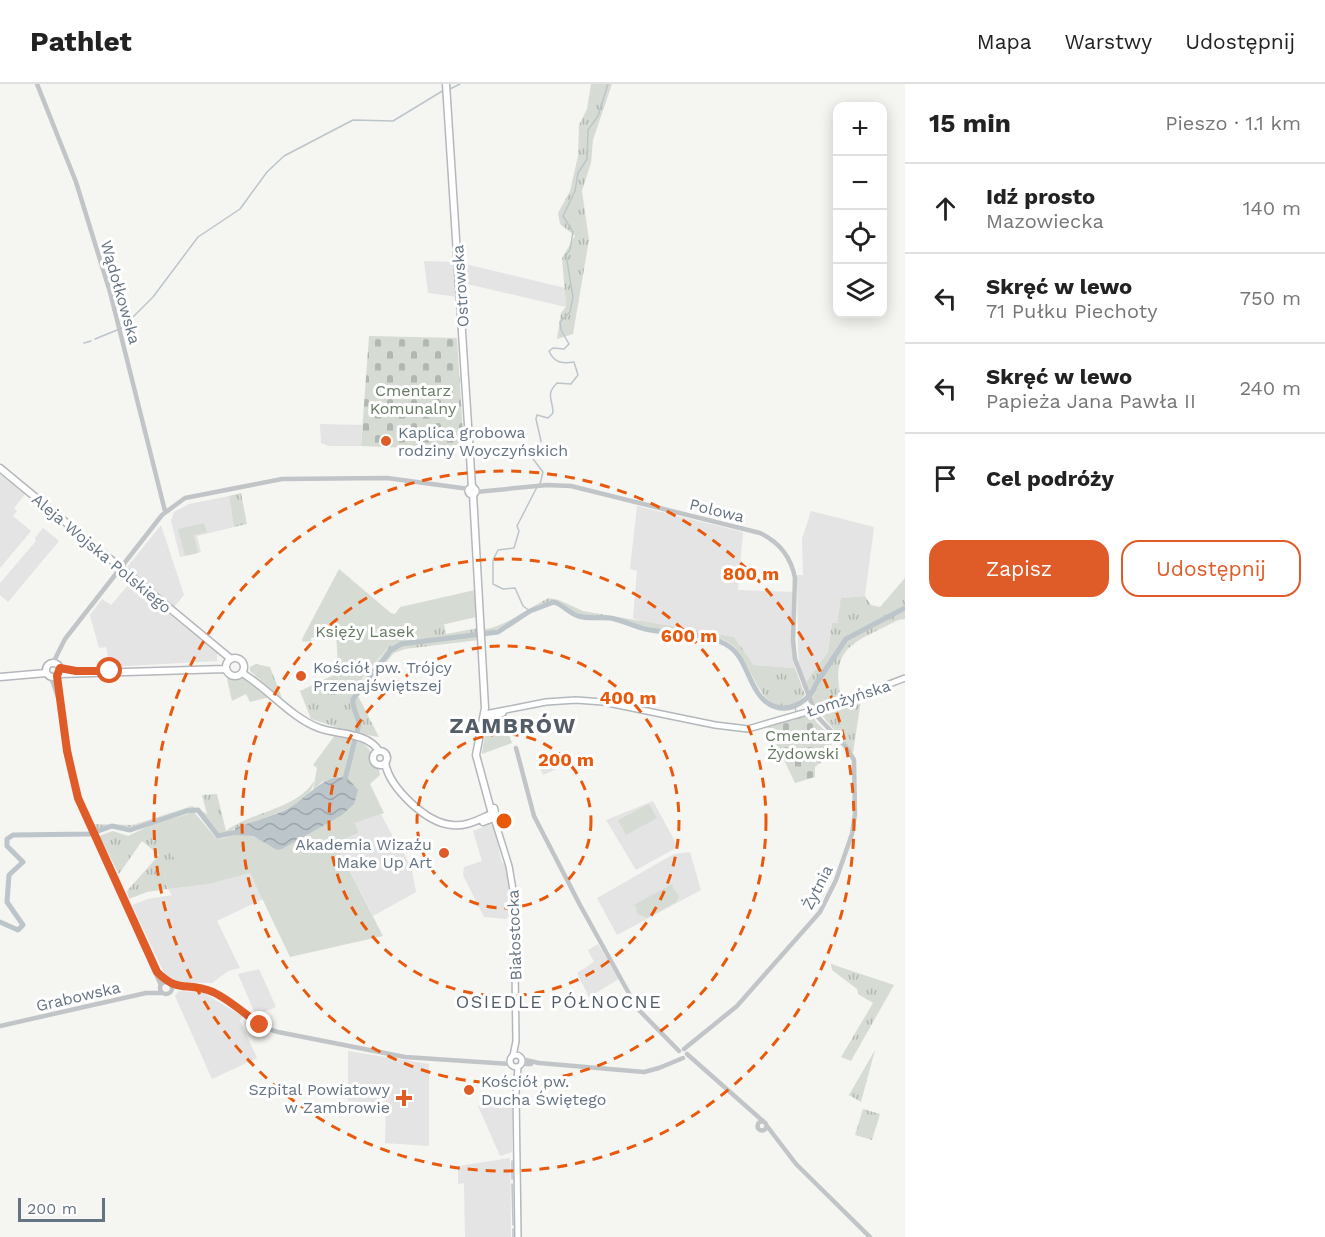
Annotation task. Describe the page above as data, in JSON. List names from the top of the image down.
{
  "streets": {
    "main road": [
      "Ostrowska",
      "Aleja Wojska Polskiego",
      "Łomżyńska",
      "Białostocka"
    ],
    "street": [
      "Wądołkowska",
      "Polowa",
      "Żytnia",
      "Grabowska"
    ]
  },
  "crossings": [
    ["Ostrowska", "Polowa"],
    ["Ostrowska", "Łomżyńska"],
    ["Ostrowska", "Białostocka"],
    ["Wądołkowska", "Polowa"],
    ["Polowa", "Łomżyńska"],
    ["Polowa", "Żytnia"],
    ["Łomżyńska", "Żytnia"],
    ["Łomżyńska", "Białostocka"],
    ["Żytnia", "Białostocka"]
  ],
  "districts": ["ZAMBRÓW", "OSIEDLE PÓŁNOCNE"],
  "parks": ["Cmentarz Komunalny", "Księży Lasek", "Cmentarz Żydowski"],
  "places": {
    "other": [
      "Kaplica grobowa rodziny Woyczyńskich",
      "Kościół pw. Trójcy Przenajświętszej",
      "Akademia Wizażu Make Up Art",
      "Kościół pw. Ducha Świętego"
    ],
    "health": ["Szpital Powiatowy w Zambrowie"]
  },
  "scale_bar": "200 m",
  "page": {
    "header": "Pathlet",
    "nav": ["Mapa", "Warstwy", "Udostępnij"],
    "heading": ["15 min", "Pieszo · 1.1 km"],
    "map_buttons": ["+", "−"],
    "list": [
      ["Idź prosto", "Mazowiecka", "140 m"],
      ["Skręć w lewo", "71 Pułku Piechoty", "750 m"],
      ["Skręć w lewo", "Papieża Jana Pawła II", "240 m"],
      "Cel podróży"
    ],
    "buttons": ["Zapisz", "Udostępnij"],
    "scale": "200 m"
  },
  "rings": [
    "800 m",
    "600 m",
    "400 m",
    "200 m"
  ]
}
